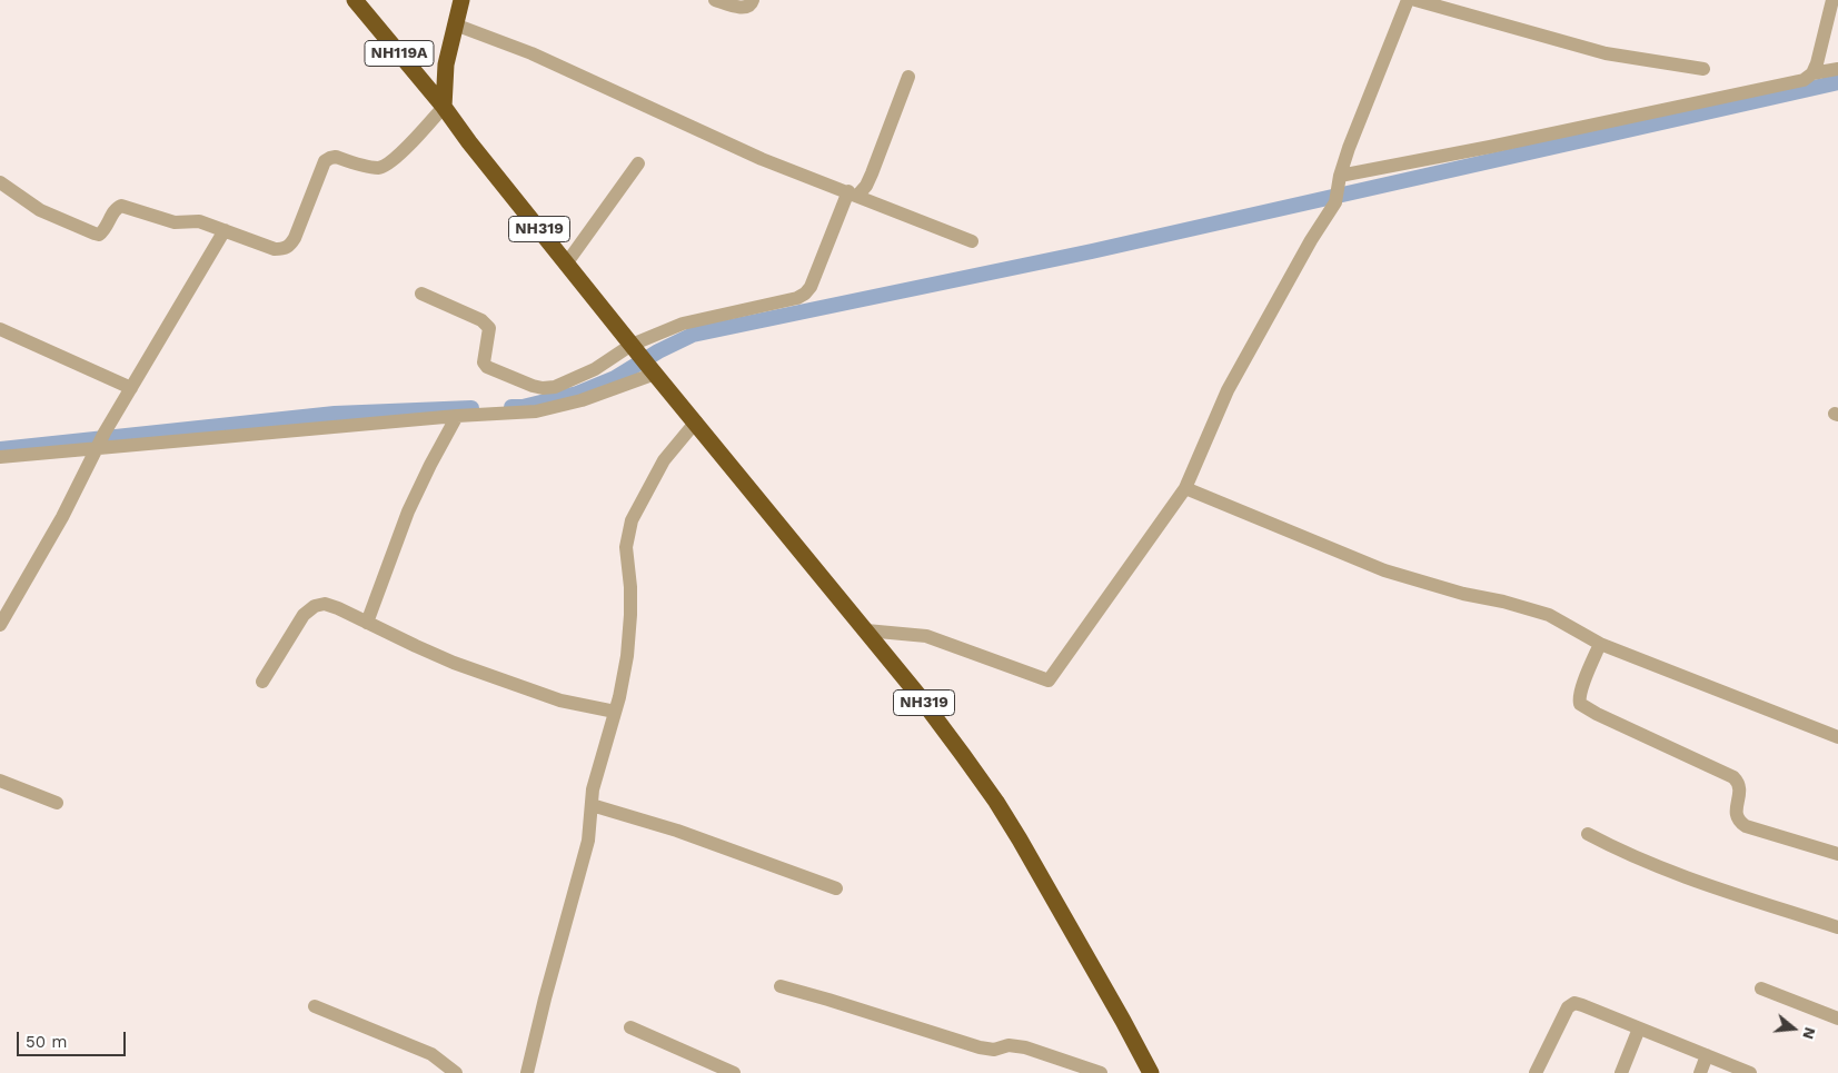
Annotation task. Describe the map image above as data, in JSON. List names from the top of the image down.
{
  "streets": {
    "highway": ["NH119A", "NH319"]
  },
  "crossings": [
    ["NH119A", "NH319"]
  ],
  "scale_bar": "50 m",
  "north": "right"
}
